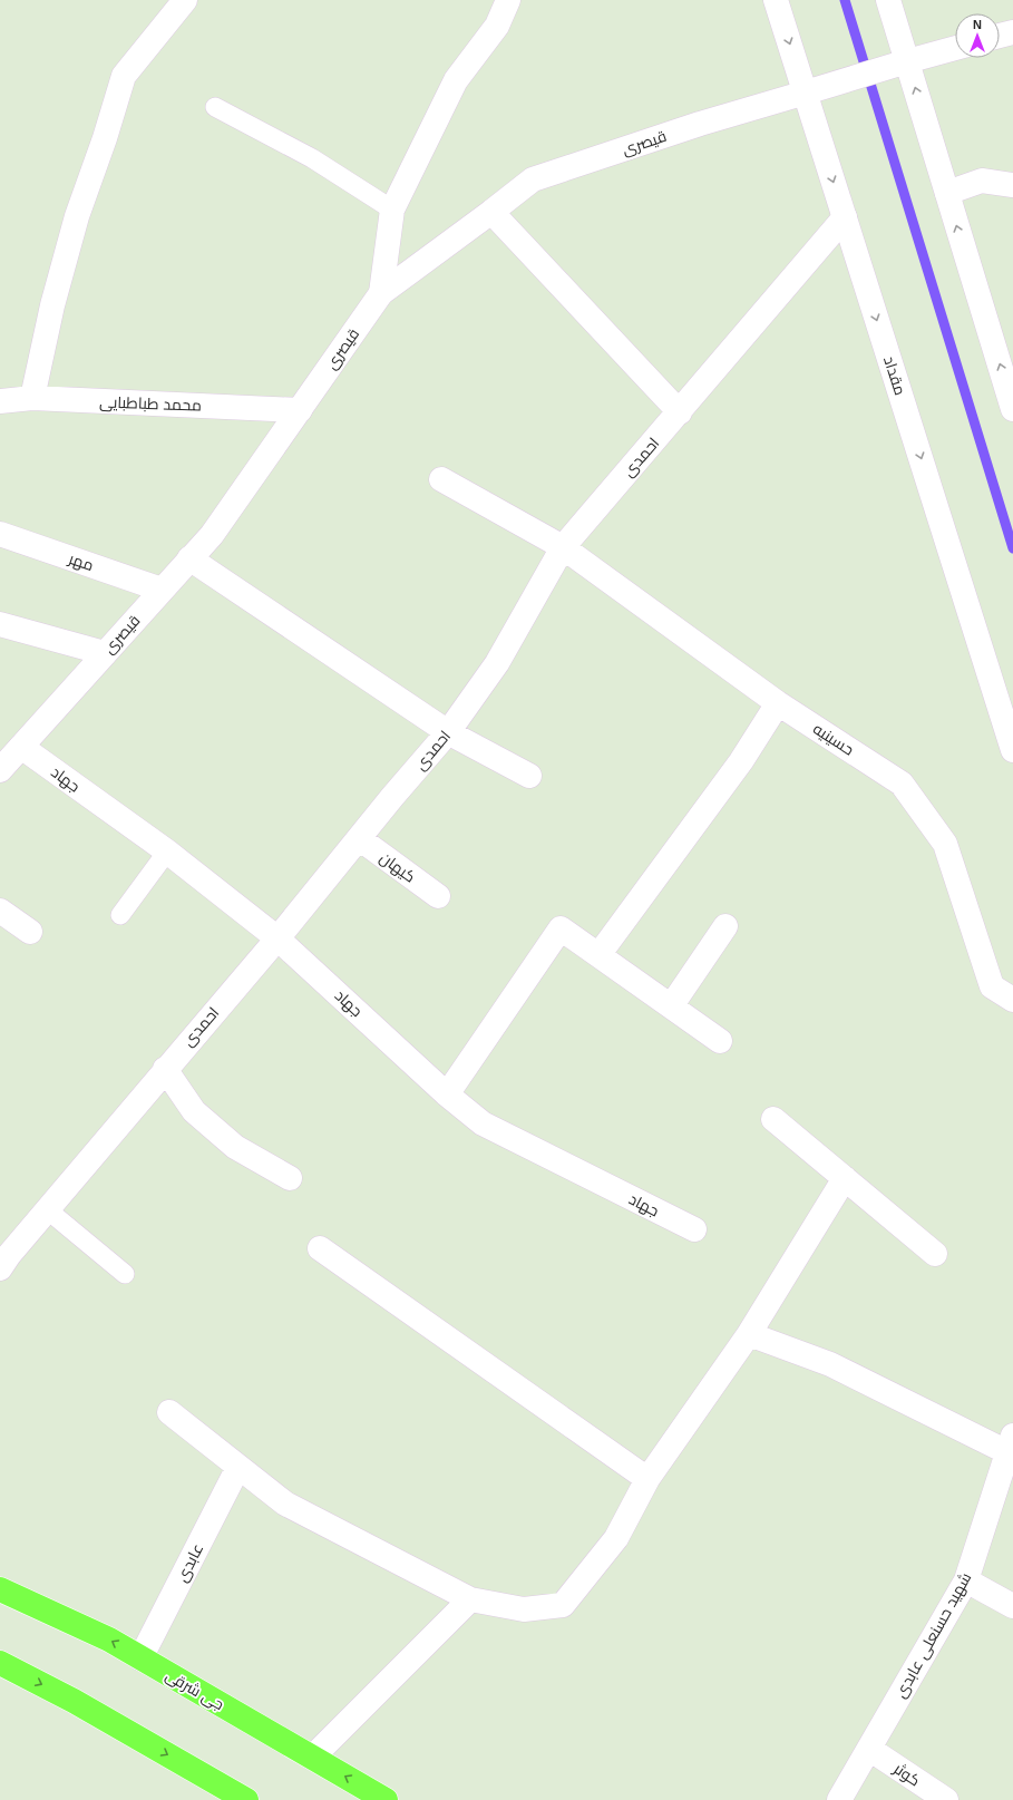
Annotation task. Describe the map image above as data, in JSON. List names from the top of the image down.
{
  "streets": {
    "main road": ["جی شرقی"],
    "street": [
      "قیصری",
      "مقداد",
      "محمد طباطبایی",
      "احمدی",
      "مهر",
      "حسینیه",
      "جهاد",
      "کیهان",
      "عابدی",
      "شهید حسنعلی عابدی",
      "کوثر"
    ]
  },
  "crossings": [
    ["قیصری", "مقداد"],
    ["قیصری", "محمد طباطبایی"],
    ["قیصری", "مهر"],
    ["قیصری", "جهاد"],
    ["مقداد", "احمدی"],
    ["احمدی", "حسینیه"],
    ["احمدی", "جهاد"],
    ["احمدی", "کیهان"],
    ["عابدی", "جی شرقی"],
    ["شهید حسنعلی عابدی", "کوثر"]
  ],
  "north": "top"
}
